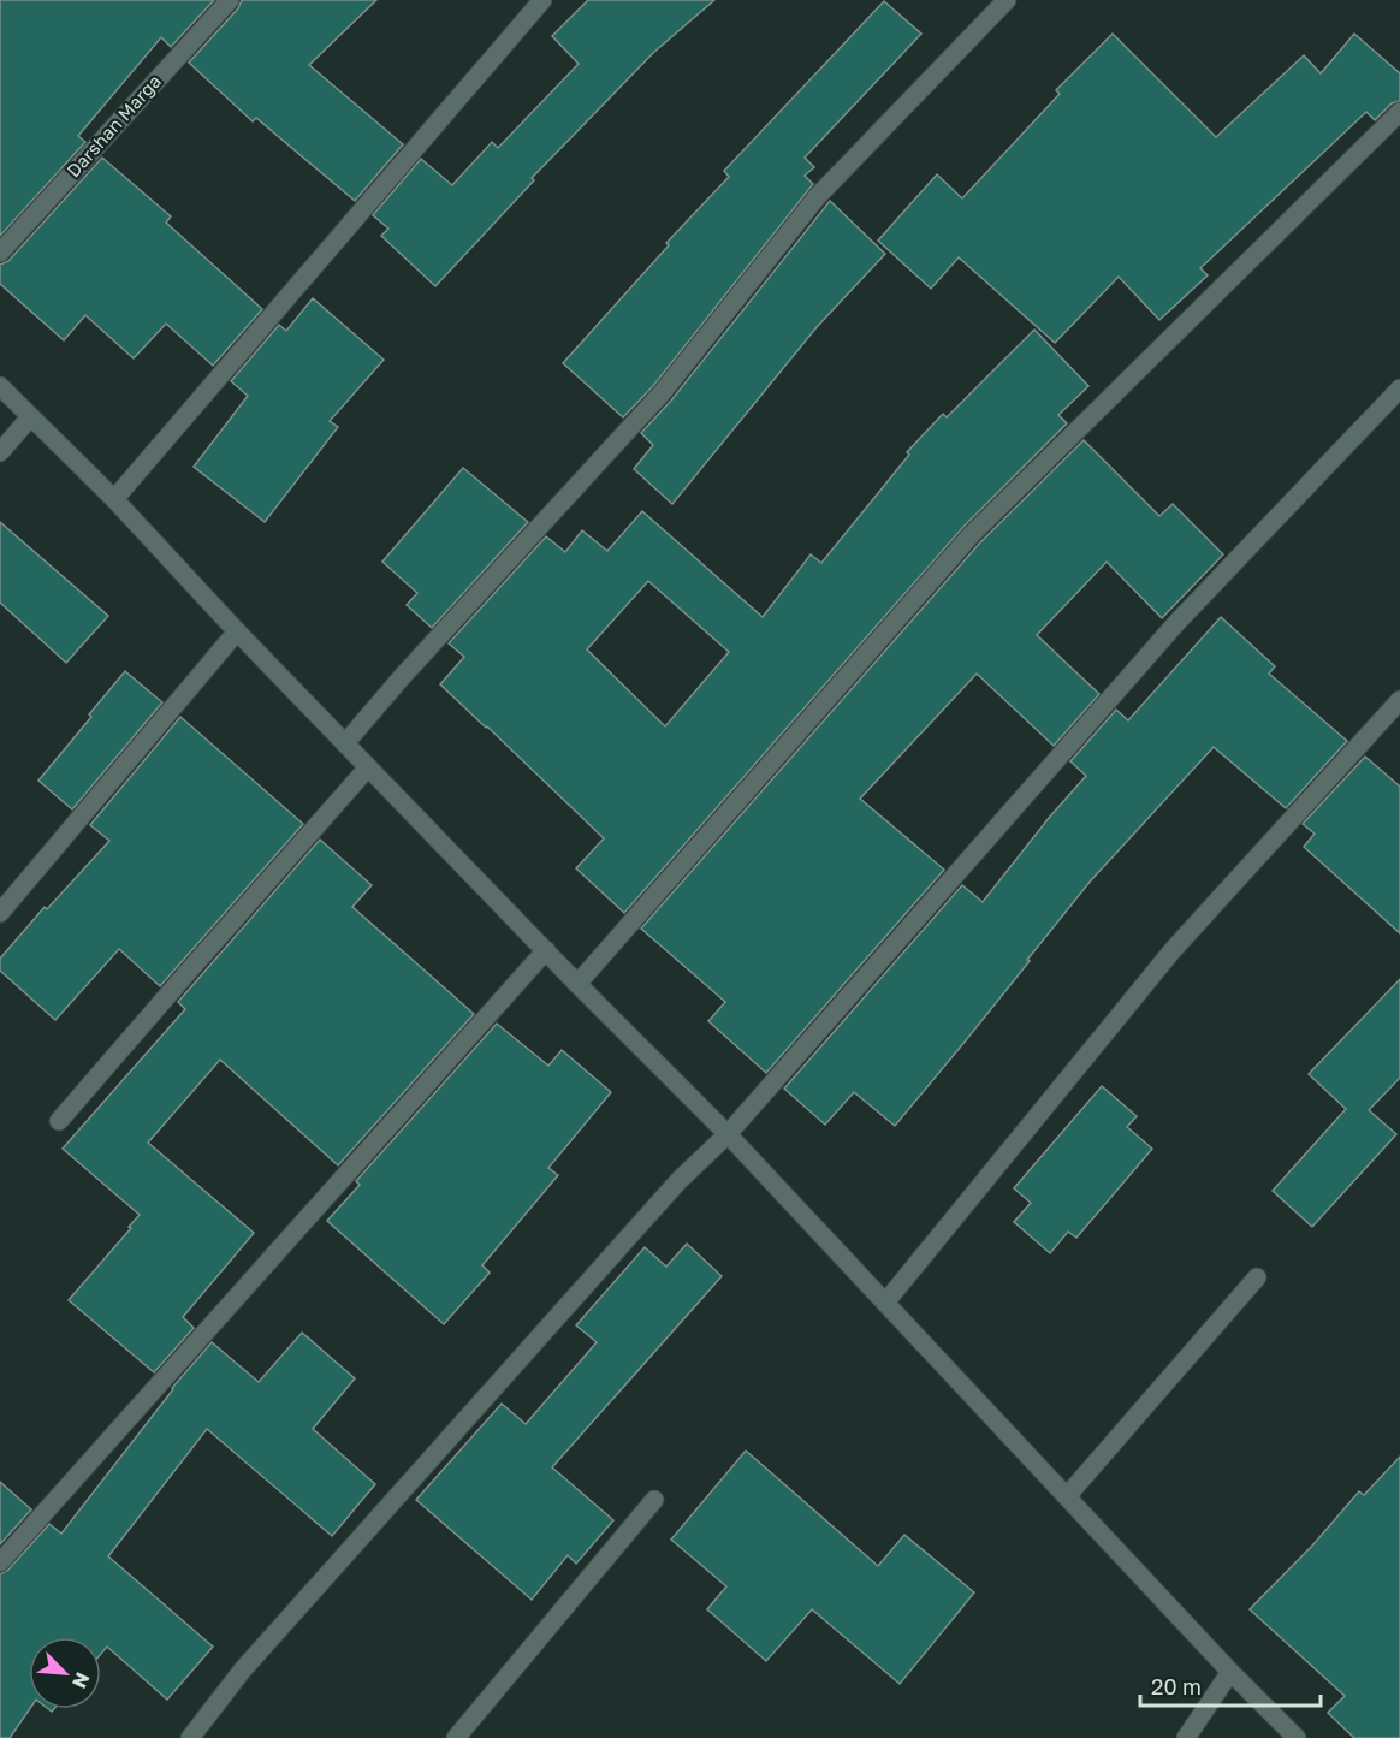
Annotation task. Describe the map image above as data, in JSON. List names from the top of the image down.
{
  "streets": {
    "street": ["Darshan Marga"]
  },
  "scale_bar": "20 m",
  "north": "bottom right"
}
